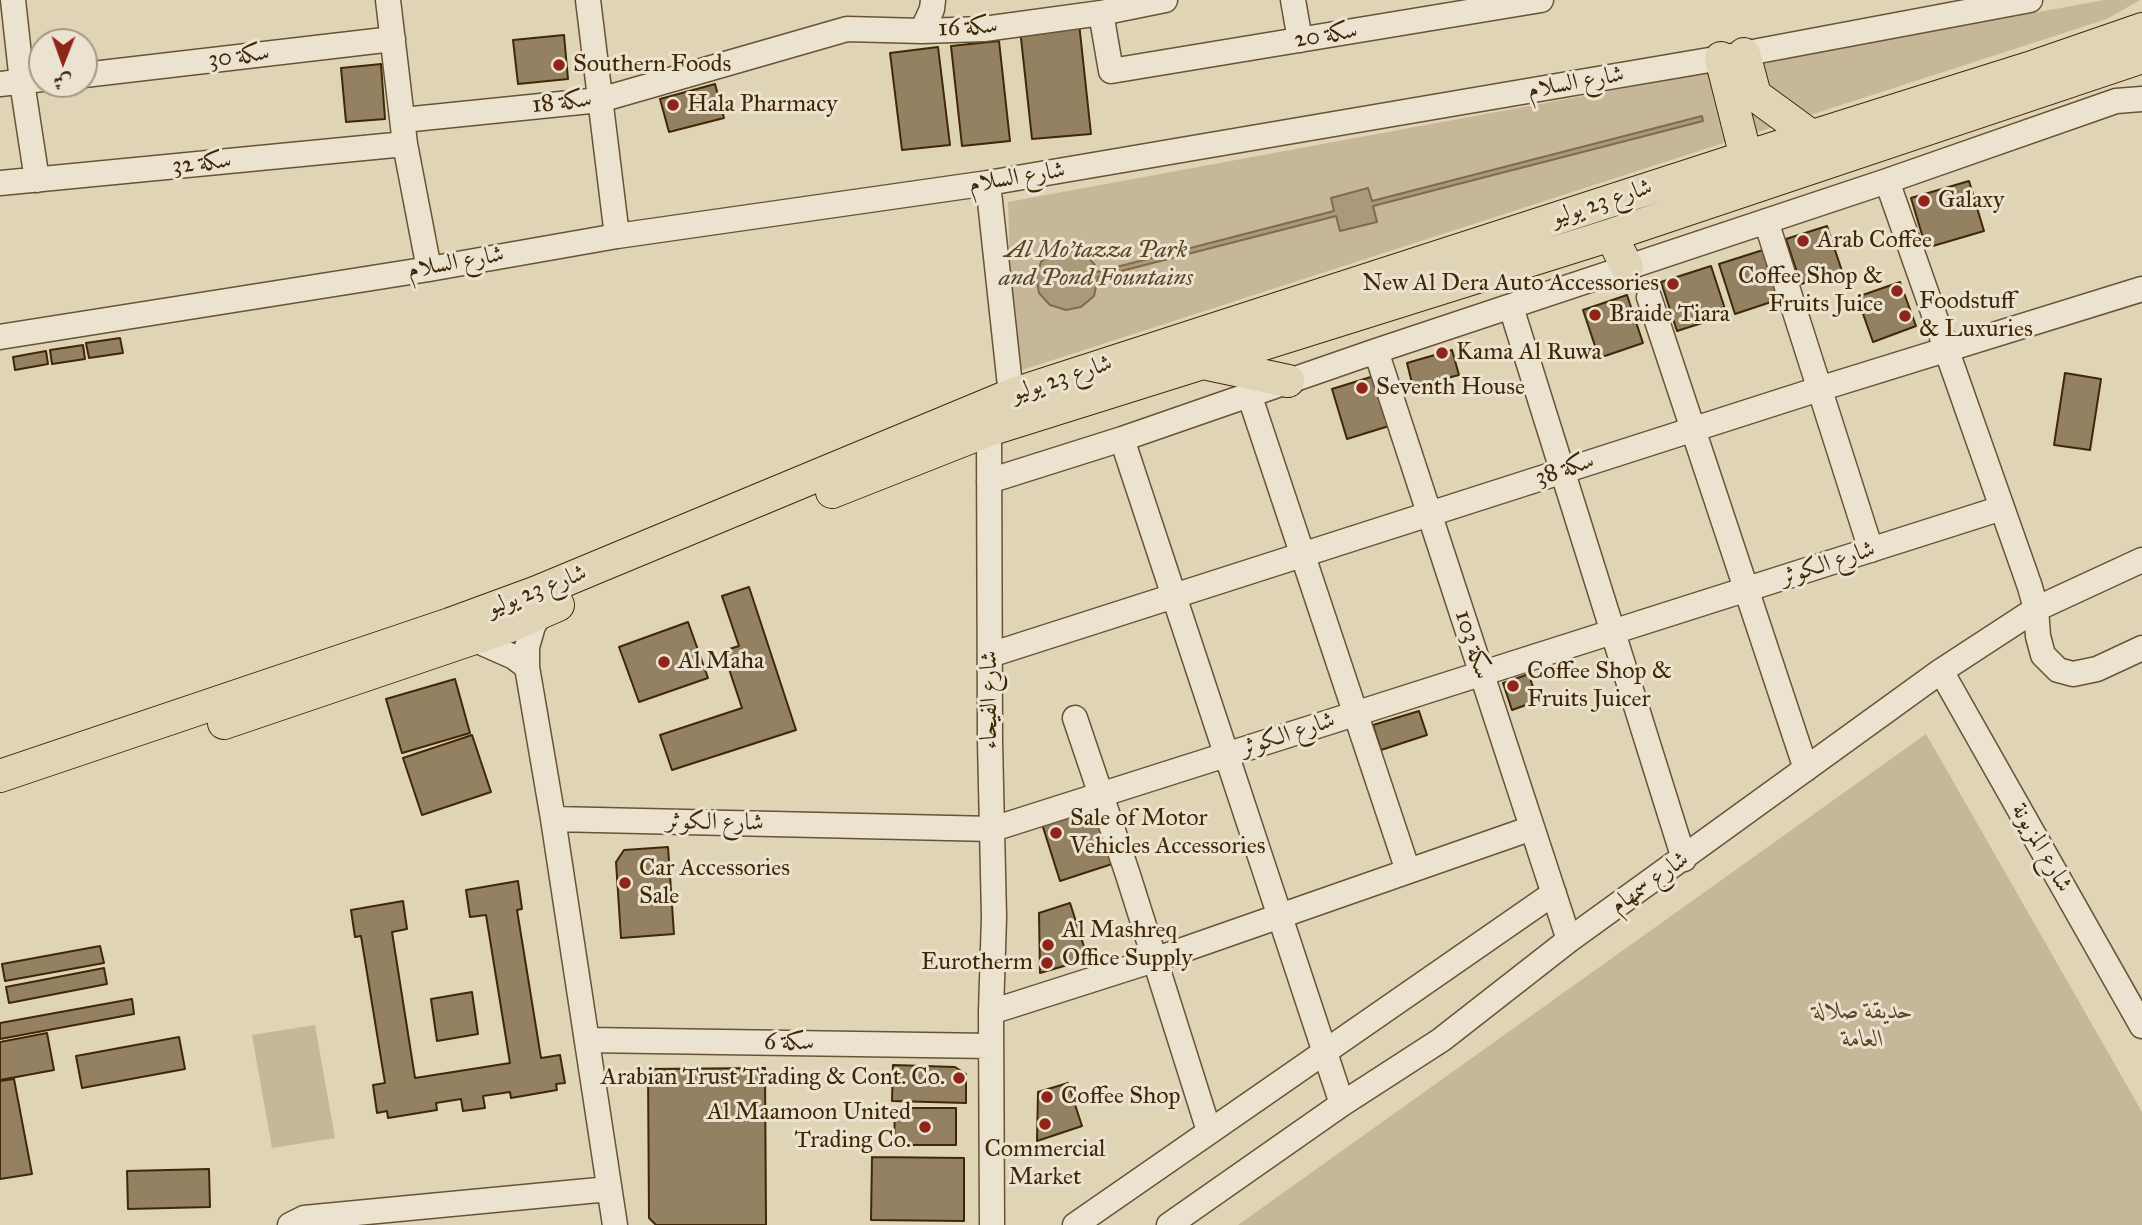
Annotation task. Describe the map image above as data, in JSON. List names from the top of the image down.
{
  "streets": {
    "main road": ["شارع 23 يوليو"],
    "street": [
      "سكة 16",
      "سكة 20",
      "سكة 30",
      "شارع السلام",
      "سكة 18",
      "سكة 32",
      "سكة 38",
      "شارع الكوثر",
      "سكة 103",
      "شارع الفيحاء",
      "شارع المزيونة",
      "شارع سمهام",
      "سكة 6"
    ]
  },
  "crossings": [
    ["سكة 16", "سكة 20"],
    ["سكة 16", "سكة 18"],
    ["سكة 18", "سكة 32"],
    ["شارع 23 يوليو", "شارع الفيحاء"],
    ["سكة 38", "سكة 103"],
    ["سكة 38", "شارع الفيحاء"],
    ["شارع الكوثر", "سكة 103"],
    ["شارع الكوثر", "شارع الفيحاء"],
    ["سكة 103", "شارع سمهام"],
    ["شارع الفيحاء", "سكة 6"],
    ["شارع المزيونة", "شارع سمهام"]
  ],
  "parks": ["Al Mo'tazza Park and Pond Fountains", "حديقة صلالة العامة"],
  "places": [
    "Southern Foods",
    "Hala Pharmacy",
    "Galaxy",
    "Arab Coffee",
    "New Al Dera Auto Accessories",
    "Coffee Shop & Fruits Juice",
    "Braide Tiara",
    "Foodstuff & Luxuries",
    "Kama Al Ruwa",
    "Seventh House",
    "Al Maha",
    "Coffee Shop & Fruits Juicer",
    "Sale of Motor Vehicles Accessories",
    "Car Accessories Sale",
    "Al Mashreq Office Supply",
    "Eurotherm",
    "Arabian Trust Trading & Cont. Co.",
    "Coffee Shop",
    "Commercial Market",
    "Al Maamoon United Trading Co."
  ],
  "north": "bottom"
}
